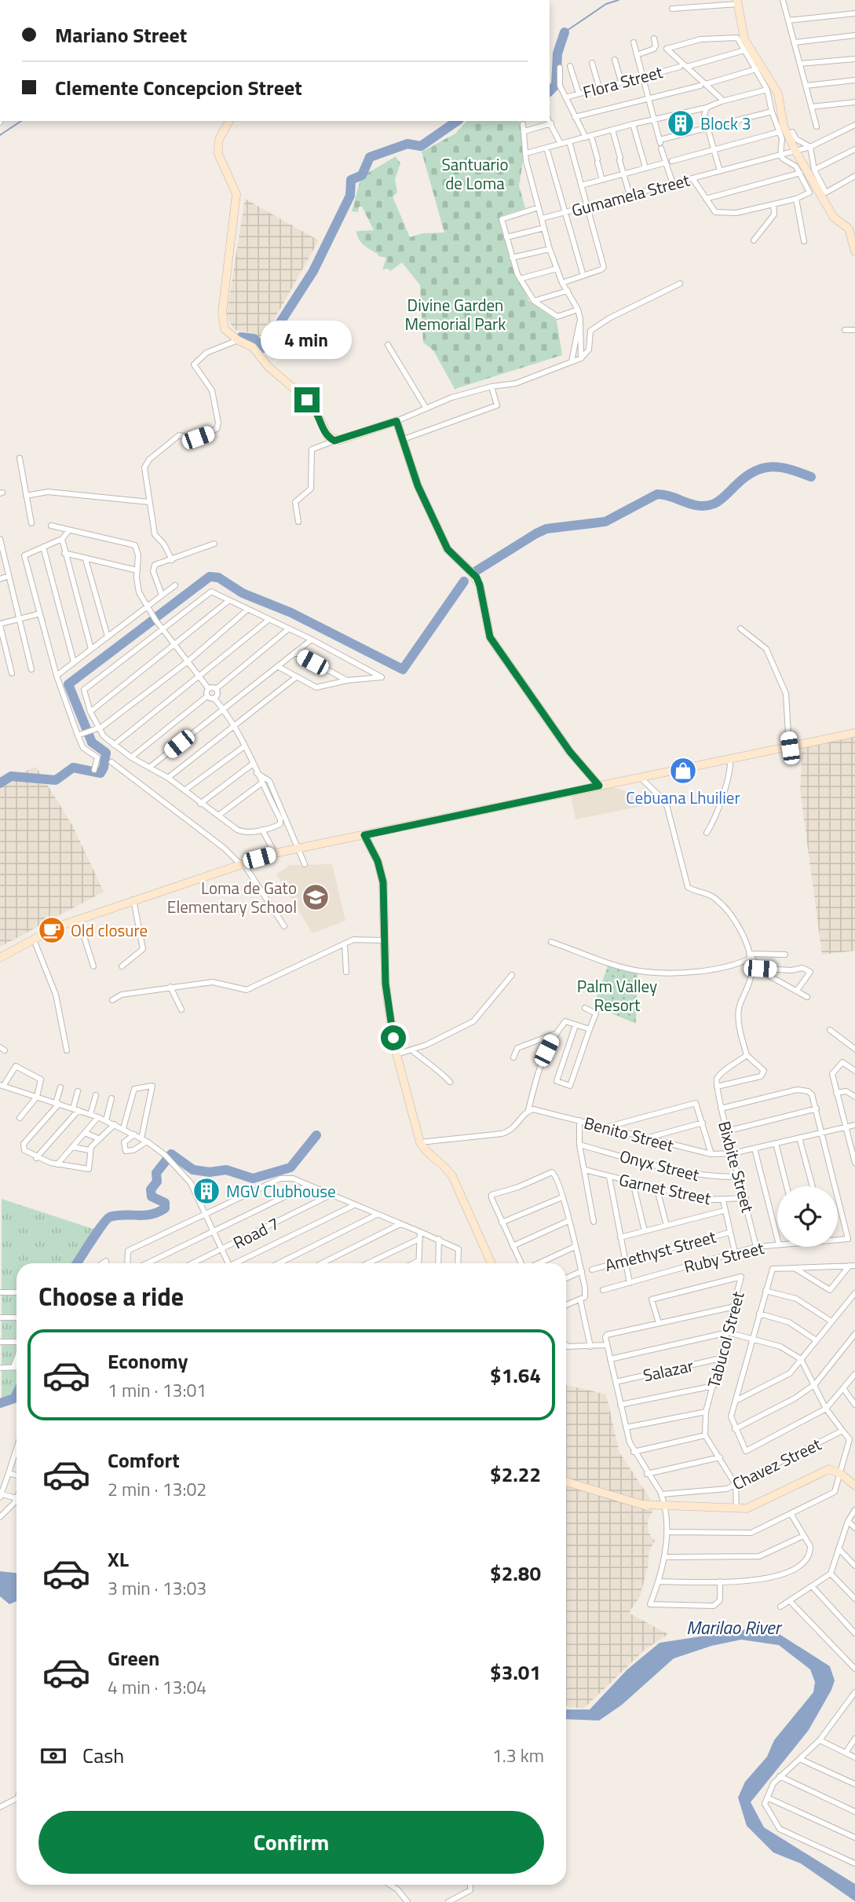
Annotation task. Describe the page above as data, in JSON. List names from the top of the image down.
{
  "streets": {
    "street": [
      "Flora Street",
      "Gumamela Street",
      "Benito Street",
      "Onyx Street",
      "Bixbite Street",
      "Garnet Street",
      "Road 7",
      "Amethyst Street",
      "Ruby Street",
      "Tabucol Street",
      "Salazar",
      "Chavez Street"
    ]
  },
  "crossings": [
    ["Benito Street", "Bixbite Street"],
    ["Benito Street", "Ruby Street"],
    ["Onyx Street", "Bixbite Street"],
    ["Bixbite Street", "Garnet Street"],
    ["Bixbite Street", "Ruby Street"],
    ["Tabucol Street", "Salazar"]
  ],
  "water": ["Marilao River"],
  "parks": ["Santuario de Loma", "Divine Garden Memorial Park", "Palm Valley Resort"],
  "places": {
    "building": ["Block 3", "MGV Clubhouse"],
    "shop": ["Cebuana Lhuilier"],
    "school or university": ["Loma de Gato Elementary School"],
    "cafe": ["Old closure"]
  },
  "page": {
    "banner": ["Mariano Street", "Clemente Concepcion Street"],
    "bubble": "4 min",
    "heading": "Choose a ride",
    "list": [
      {
        "name": "Economy",
        "note": "1 min · 13:01",
        "value": "$1.64"
      },
      {
        "name": "Comfort",
        "note": "2 min · 13:02",
        "value": "$2.22"
      },
      {
        "name": "XL",
        "note": "3 min · 13:03",
        "value": "$2.80"
      },
      {
        "name": "Green",
        "note": "4 min · 13:04",
        "value": "$3.01"
      }
    ],
    "pay": ["Cash", "1.3 km"],
    "buttons": "Confirm"
  }
}
